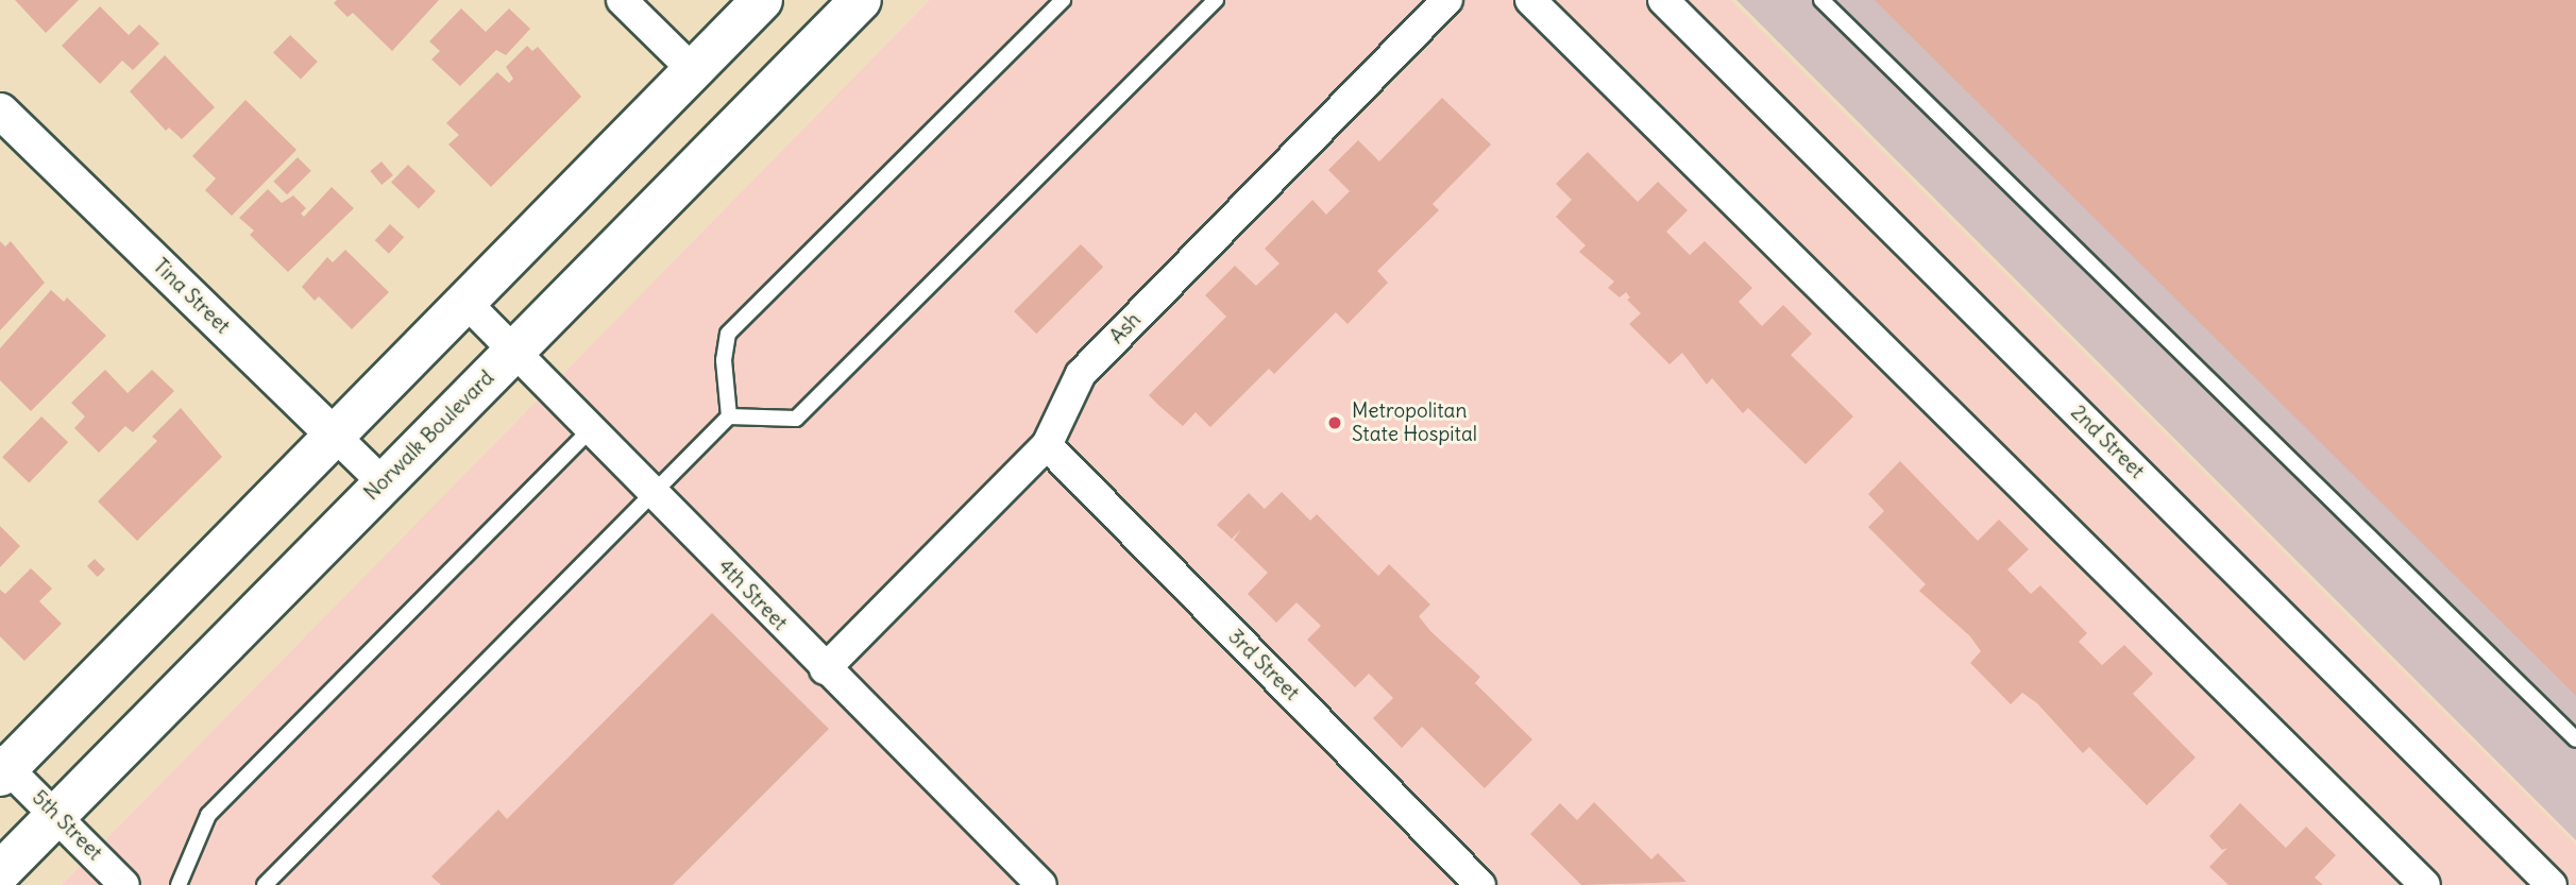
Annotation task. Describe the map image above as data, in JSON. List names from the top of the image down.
{
  "streets": {
    "main road": ["Norwalk Boulevard"],
    "street": [
      "Tina Street",
      "Ash",
      "2nd Street",
      "4th Street",
      "3rd Street",
      "5th Street"
    ]
  },
  "crossings": [
    ["Tina Street", "Norwalk Boulevard"],
    ["Ash", "4th Street"],
    ["Ash", "3rd Street"],
    ["Norwalk Boulevard", "4th Street"],
    ["Norwalk Boulevard", "5th Street"]
  ],
  "places": ["Metropolitan State Hospital"]
}
